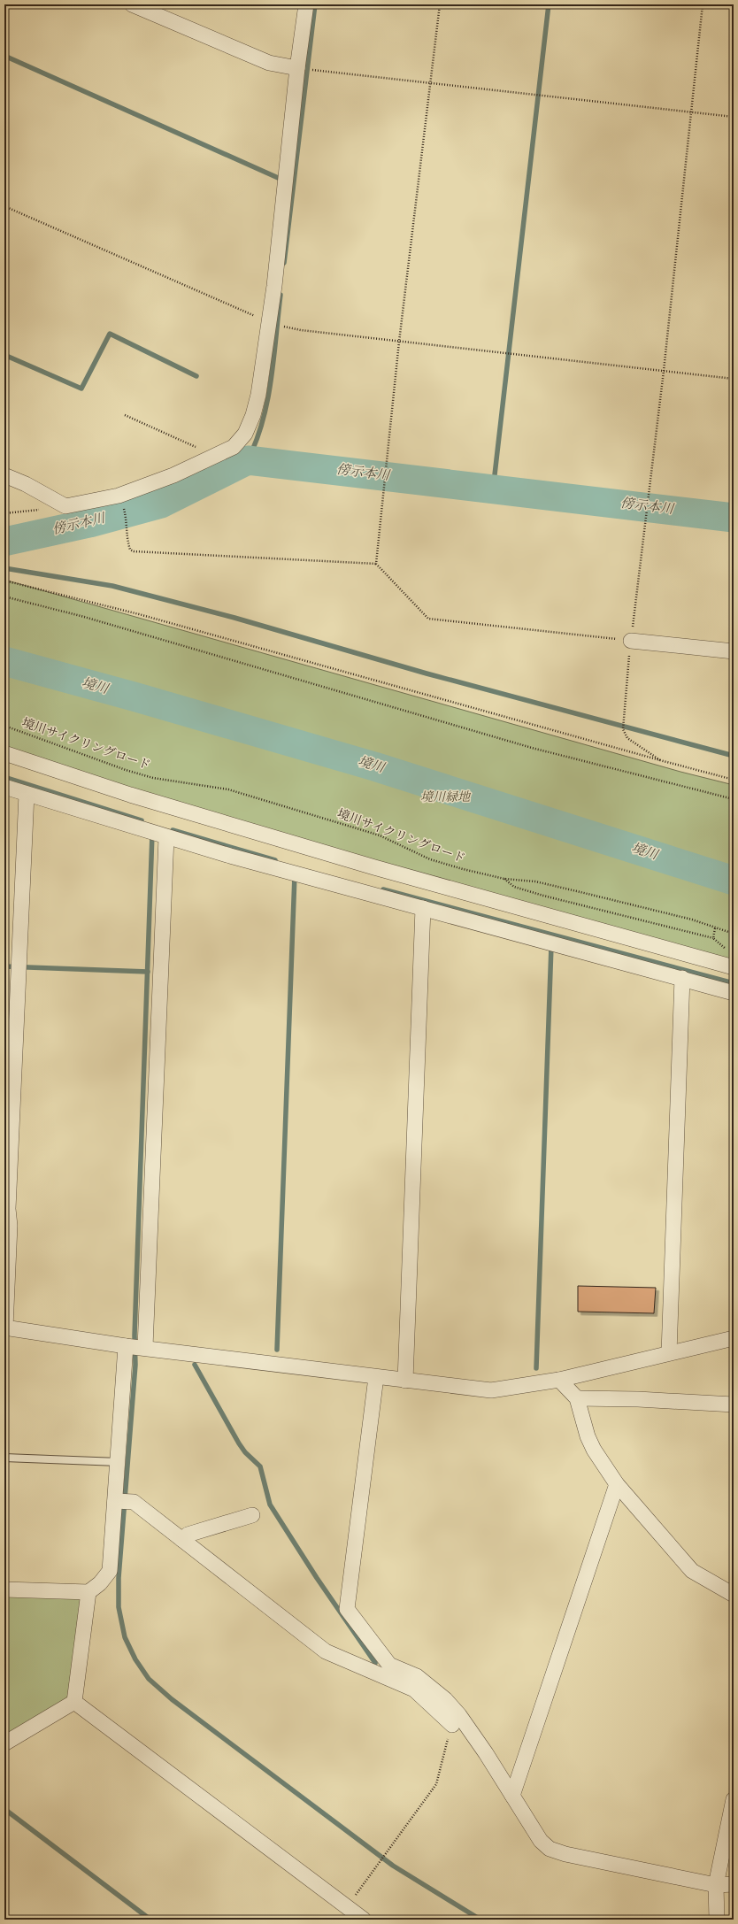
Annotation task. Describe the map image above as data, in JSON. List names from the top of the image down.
{
  "streets": {
    "path": ["境川サイクリングロード"]
  },
  "water": ["傍示本川", "境川"],
  "parks": ["境川緑地"]
}
